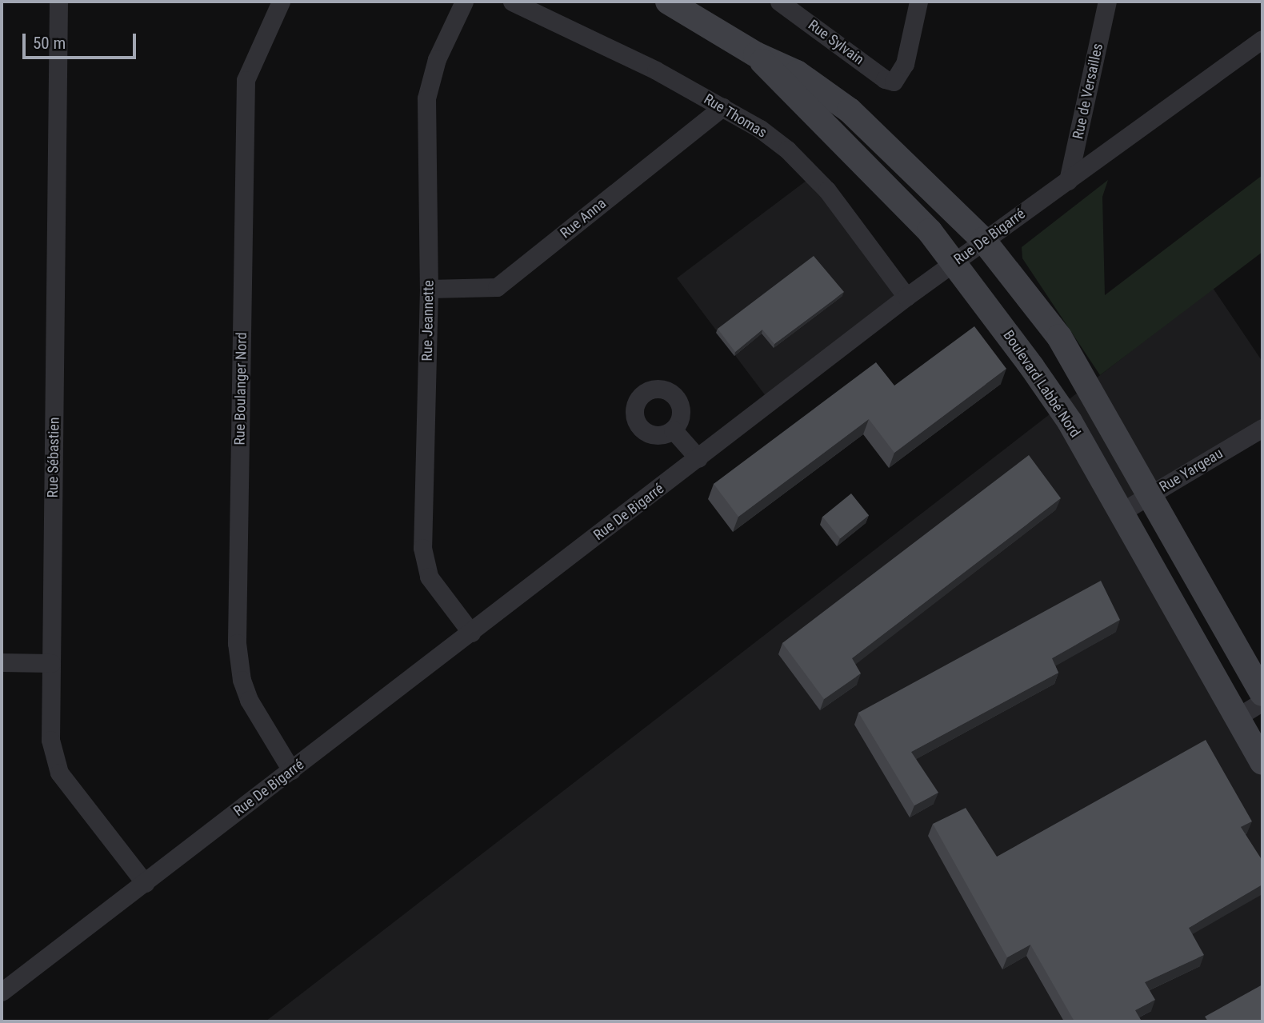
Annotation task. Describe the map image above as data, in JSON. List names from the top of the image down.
{
  "streets": {
    "main road": ["Boulevard Labbé Nord"],
    "street": [
      "Rue Sylvain",
      "Rue de Versailles",
      "Rue Thomas",
      "Rue Anna",
      "Rue De Bigarré",
      "Rue Jeannette",
      "Rue Boulanger Nord",
      "Rue Sébastien",
      "Rue Yargeau"
    ]
  },
  "crossings": [
    ["Rue de Versailles", "Rue De Bigarré"],
    ["Rue Thomas", "Rue Anna"],
    ["Rue Thomas", "Rue De Bigarré"],
    ["Rue Anna", "Rue Jeannette"],
    ["Rue De Bigarré", "Rue Jeannette"],
    ["Rue De Bigarré", "Boulevard Labbé Nord"],
    ["Rue De Bigarré", "Rue Boulanger Nord"],
    ["Rue De Bigarré", "Rue Sébastien"],
    ["Boulevard Labbé Nord", "Rue Yargeau"]
  ],
  "scale_bar": "50 m"
}
